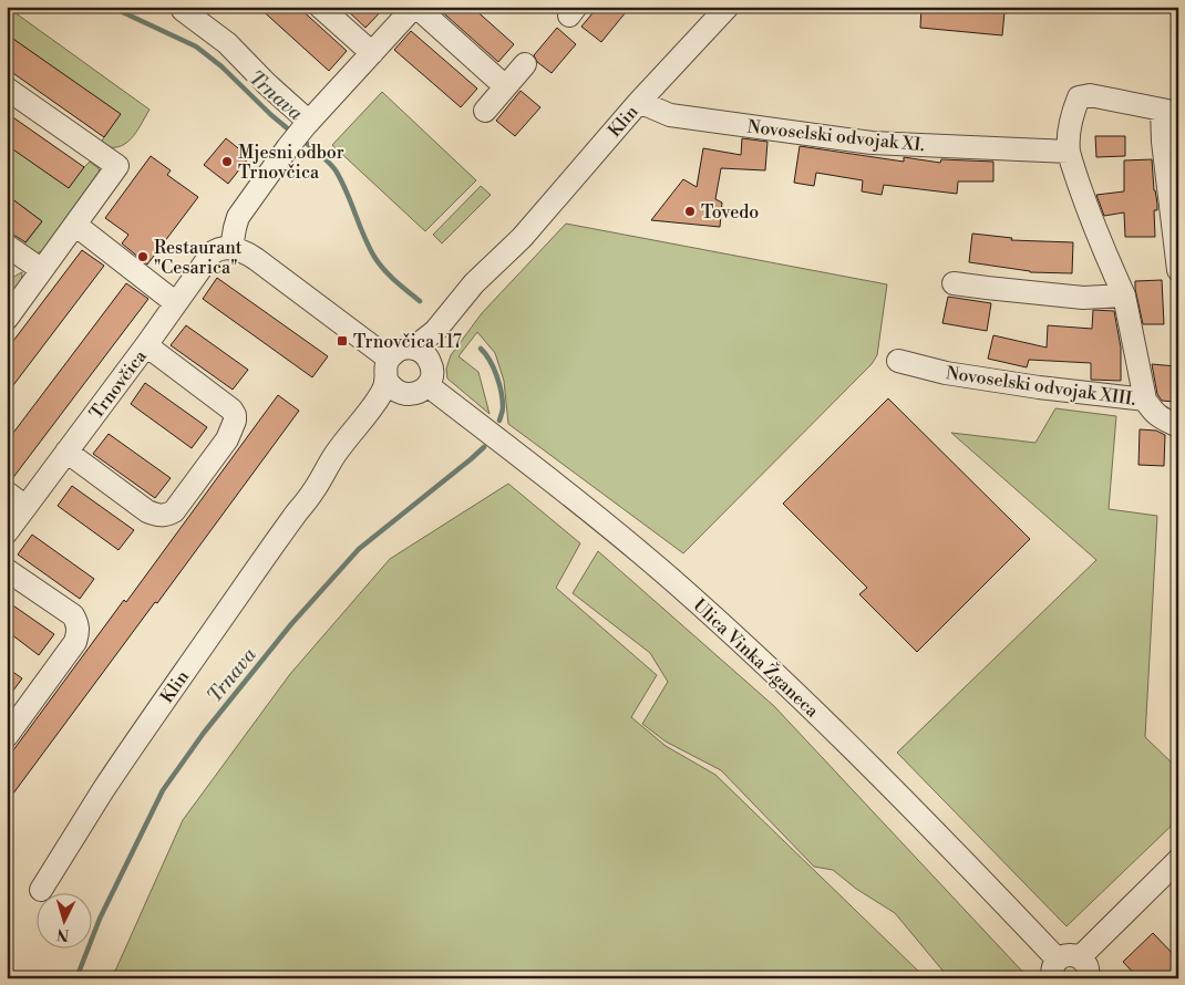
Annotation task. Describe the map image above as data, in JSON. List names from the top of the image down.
{
  "streets": {
    "street": [
      "Klin",
      "Novoselski odvojak XI.",
      "Trnovčica",
      "Novoselski odvojak XIII.",
      "Ulica Vinka Žganeca"
    ]
  },
  "crossings": [
    ["Klin", "Novoselski odvojak XI."],
    ["Klin", "Ulica Vinka Žganeca"],
    ["Novoselski odvojak XI.", "Novoselski odvojak XIII."]
  ],
  "water": ["Trnava"],
  "places": {
    "other": ["Mjesni odbor Trnovčica", "Tovedo", "Restaurant \"Cesarica\""],
    "transit": ["Trnovčica 117"]
  },
  "north": "bottom"
}
